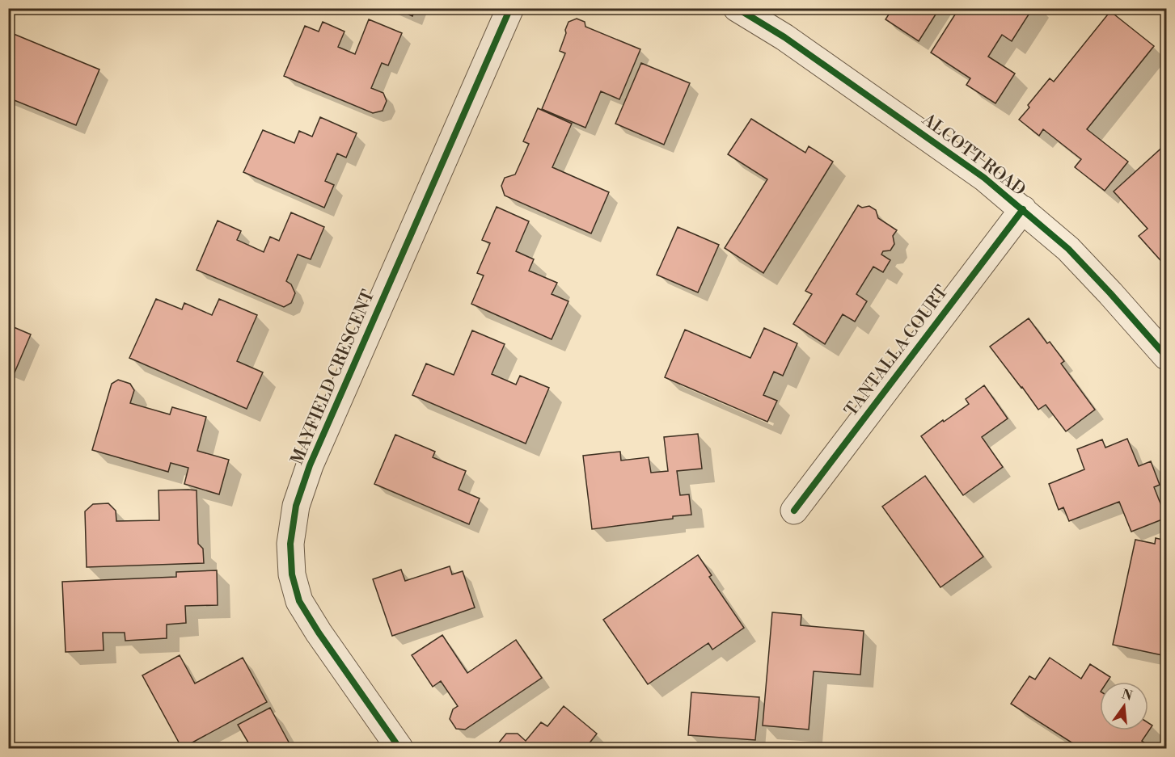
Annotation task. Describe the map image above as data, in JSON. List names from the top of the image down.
{
  "streets": {
    "street": ["ALCOTT ROAD", "TANTALLA COURT", "MAYFIELD CRESCENT"]
  },
  "crossings": [
    ["ALCOTT ROAD", "TANTALLA COURT"]
  ],
  "north": "top"
}
